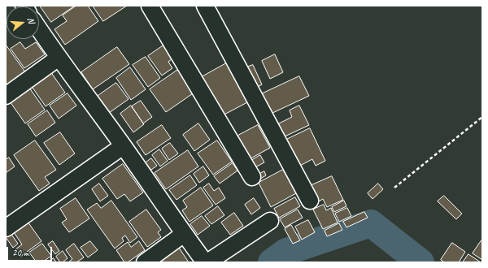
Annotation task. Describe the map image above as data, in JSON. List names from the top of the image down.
{
  "scale_bar": "20 m",
  "north": "right"
}
